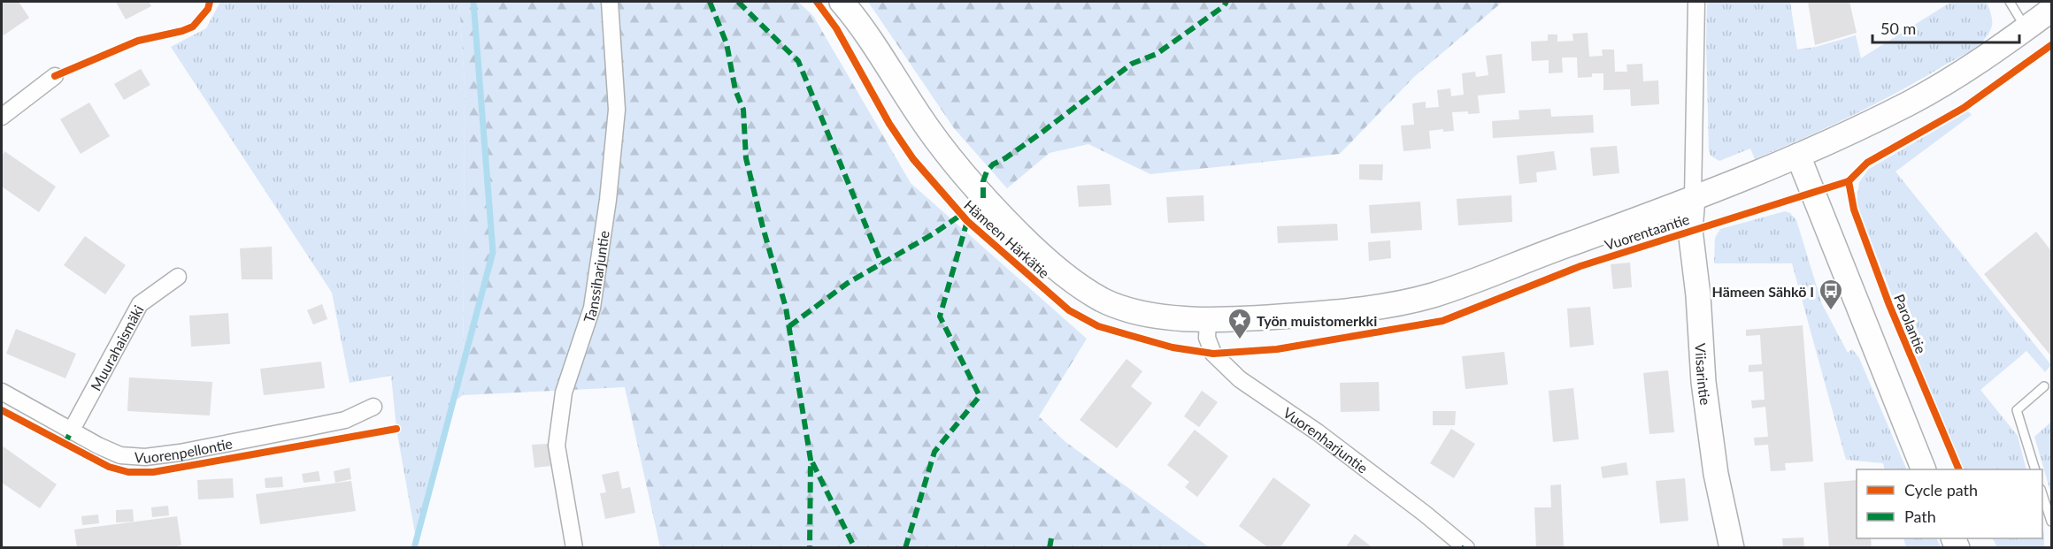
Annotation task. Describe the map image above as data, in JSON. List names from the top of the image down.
{
  "streets": {
    "main road": ["Vuorentaantie", "Hämeen Härkätie", "Viisarintie"],
    "street": [
      "Tanssiharjuntie",
      "Muurahaismäki",
      "Vuorenharjuntie",
      "Vuorenpellontie"
    ],
    "cycle path": ["Parolantie"]
  },
  "crossings": [
    ["Vuorentaantie", "Hämeen Härkätie"],
    ["Vuorentaantie", "Viisarintie"],
    ["Vuorentaantie", "Vuorenharjuntie"],
    ["Hämeen Härkätie", "Vuorenharjuntie"],
    ["Muurahaismäki", "Vuorenpellontie"]
  ],
  "places": {
    "bus stop": ["Hämeen Sähkö I"],
    "place": ["Työn muistomerkki"]
  },
  "legend": ["Cycle path", "Path"],
  "scale_bar": "50 m"
}
